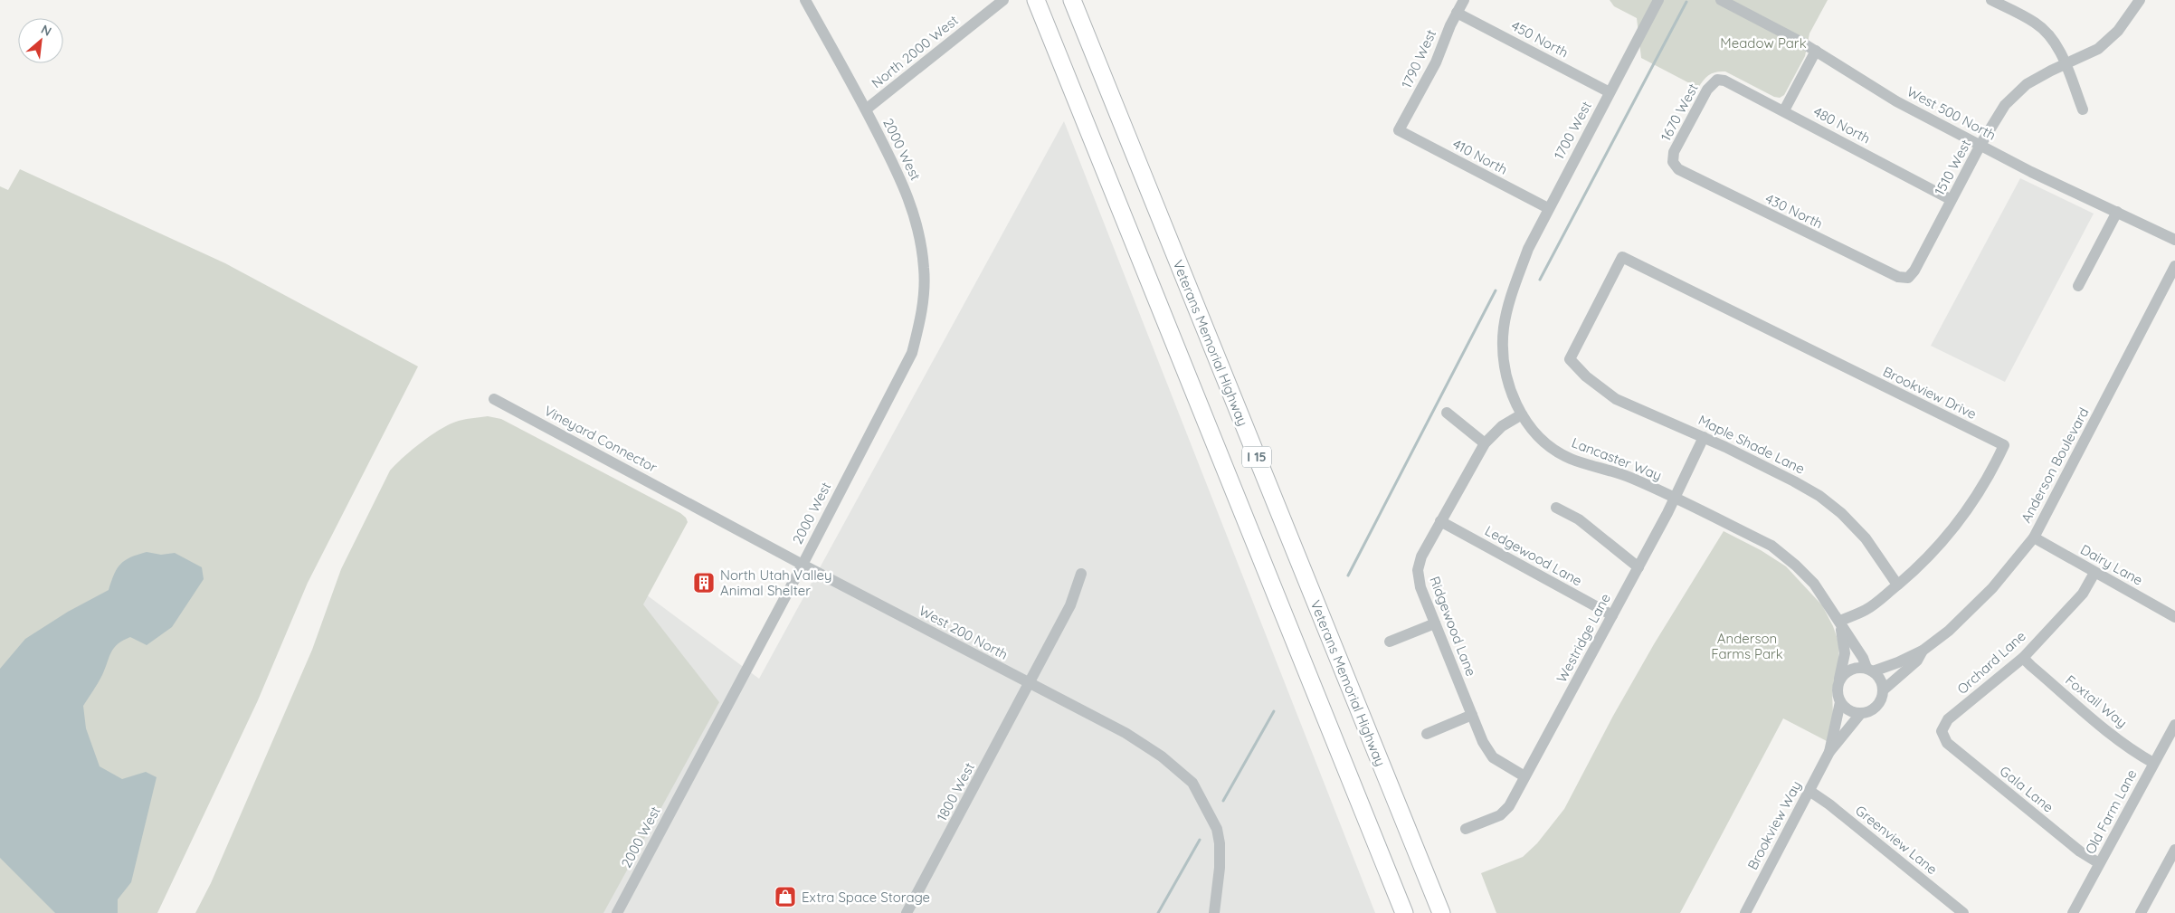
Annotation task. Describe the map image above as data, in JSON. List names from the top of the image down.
{
  "streets": {
    "highway": ["Veterans Memorial Highway", "I 15"],
    "street": [
      "450 North",
      "North 2000 West",
      "1790 West",
      "1670 West",
      "West 500 North",
      "480 North",
      "1700 West",
      "2000 West",
      "410 North",
      "1510 West",
      "430 North",
      "Brookview Drive",
      "Vineyard Connector",
      "Maple Shade Lane",
      "Lancaster Way",
      "Anderson Boulevard",
      "Ledgewood Lane",
      "Dairy Lane",
      "Ridgewood Lane",
      "West 200 North",
      "Westridge Lane",
      "Orchard Lane",
      "Foxtail Way",
      "Gala Lane",
      "1800 West",
      "Old Farm Lane",
      "Brookview Way",
      "Greenview Lane"
    ]
  },
  "crossings": [
    ["450 North", "1790 West"],
    ["450 North", "1700 West"],
    ["North 2000 West", "2000 West"],
    ["1790 West", "410 North"],
    ["1670 West", "480 North"],
    ["1670 West", "430 North"],
    ["West 500 North", "1510 West"],
    ["480 North", "1510 West"],
    ["1700 West", "410 North"],
    ["1700 West", "Lancaster Way"],
    ["2000 West", "West 200 North"],
    ["1510 West", "430 North"],
    ["Brookview Drive", "Maple Shade Lane"],
    ["Brookview Drive", "Lancaster Way"],
    ["Vineyard Connector", "West 200 North"],
    ["Maple Shade Lane", "Westridge Lane"],
    ["Lancaster Way", "Anderson Boulevard"],
    ["Lancaster Way", "Ridgewood Lane"],
    ["Lancaster Way", "Westridge Lane"],
    ["Lancaster Way", "Brookview Way"],
    ["Anderson Boulevard", "Dairy Lane"],
    ["Anderson Boulevard", "Brookview Way"],
    ["Ledgewood Lane", "Ridgewood Lane"],
    ["Ledgewood Lane", "Westridge Lane"],
    ["Dairy Lane", "Orchard Lane"],
    ["Ridgewood Lane", "Westridge Lane"],
    ["West 200 North", "1800 West"],
    ["Orchard Lane", "Foxtail Way"],
    ["Orchard Lane", "Gala Lane"],
    ["Foxtail Way", "Old Farm Lane"],
    ["Gala Lane", "Old Farm Lane"],
    ["Brookview Way", "Greenview Lane"]
  ],
  "parks": ["Meadow Park", "Anderson Farms Park"],
  "places": {
    "building": ["North Utah Valley Animal Shelter"],
    "shop": ["Extra Space Storage"]
  },
  "north": "top right"
}
